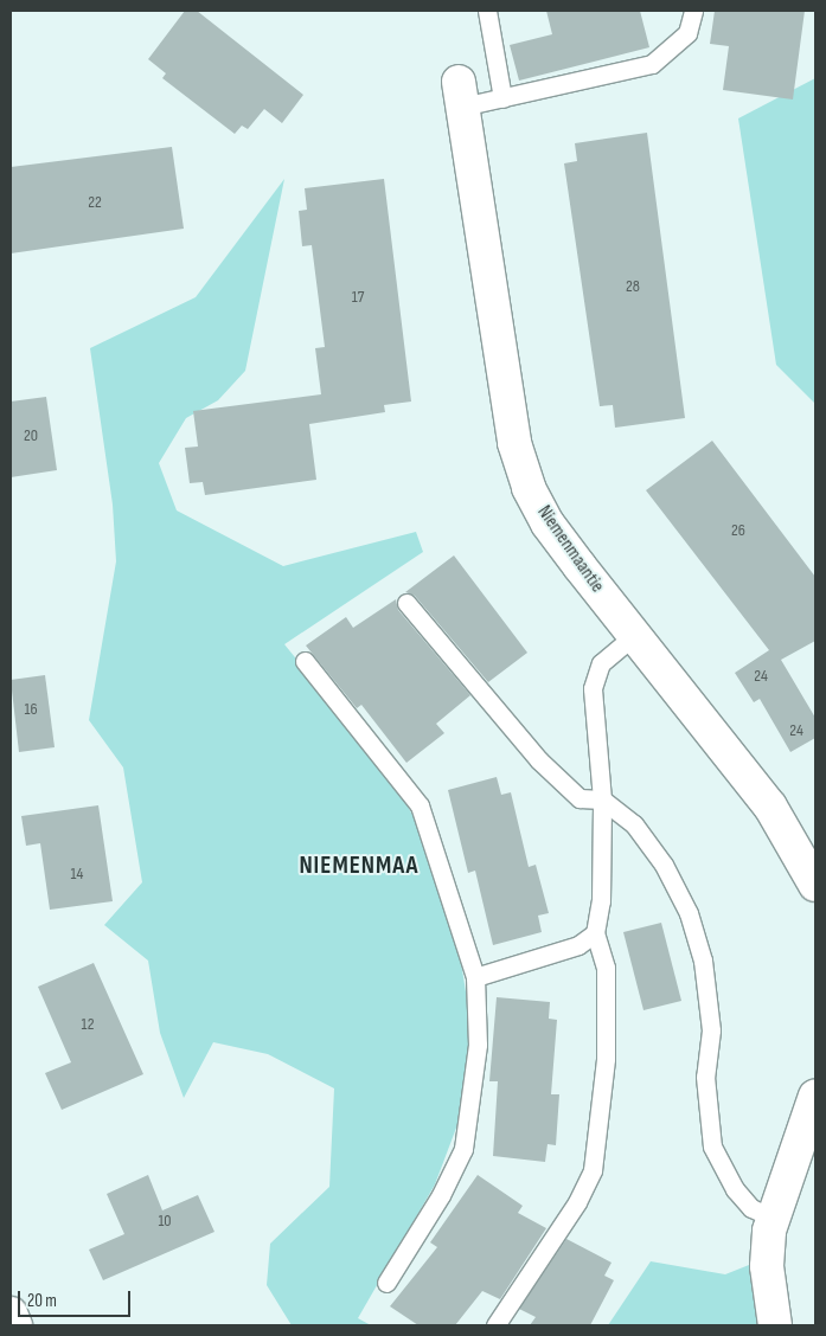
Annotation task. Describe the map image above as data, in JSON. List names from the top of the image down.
{
  "streets": {
    "street": ["Niemenmaantie"]
  },
  "districts": ["NIEMENMAA"],
  "house_numbers": [
    "22",
    "28",
    "17",
    "20",
    "26",
    "24",
    "16",
    "24",
    "14",
    "12",
    "10"
  ],
  "scale_bar": "20 m"
}
